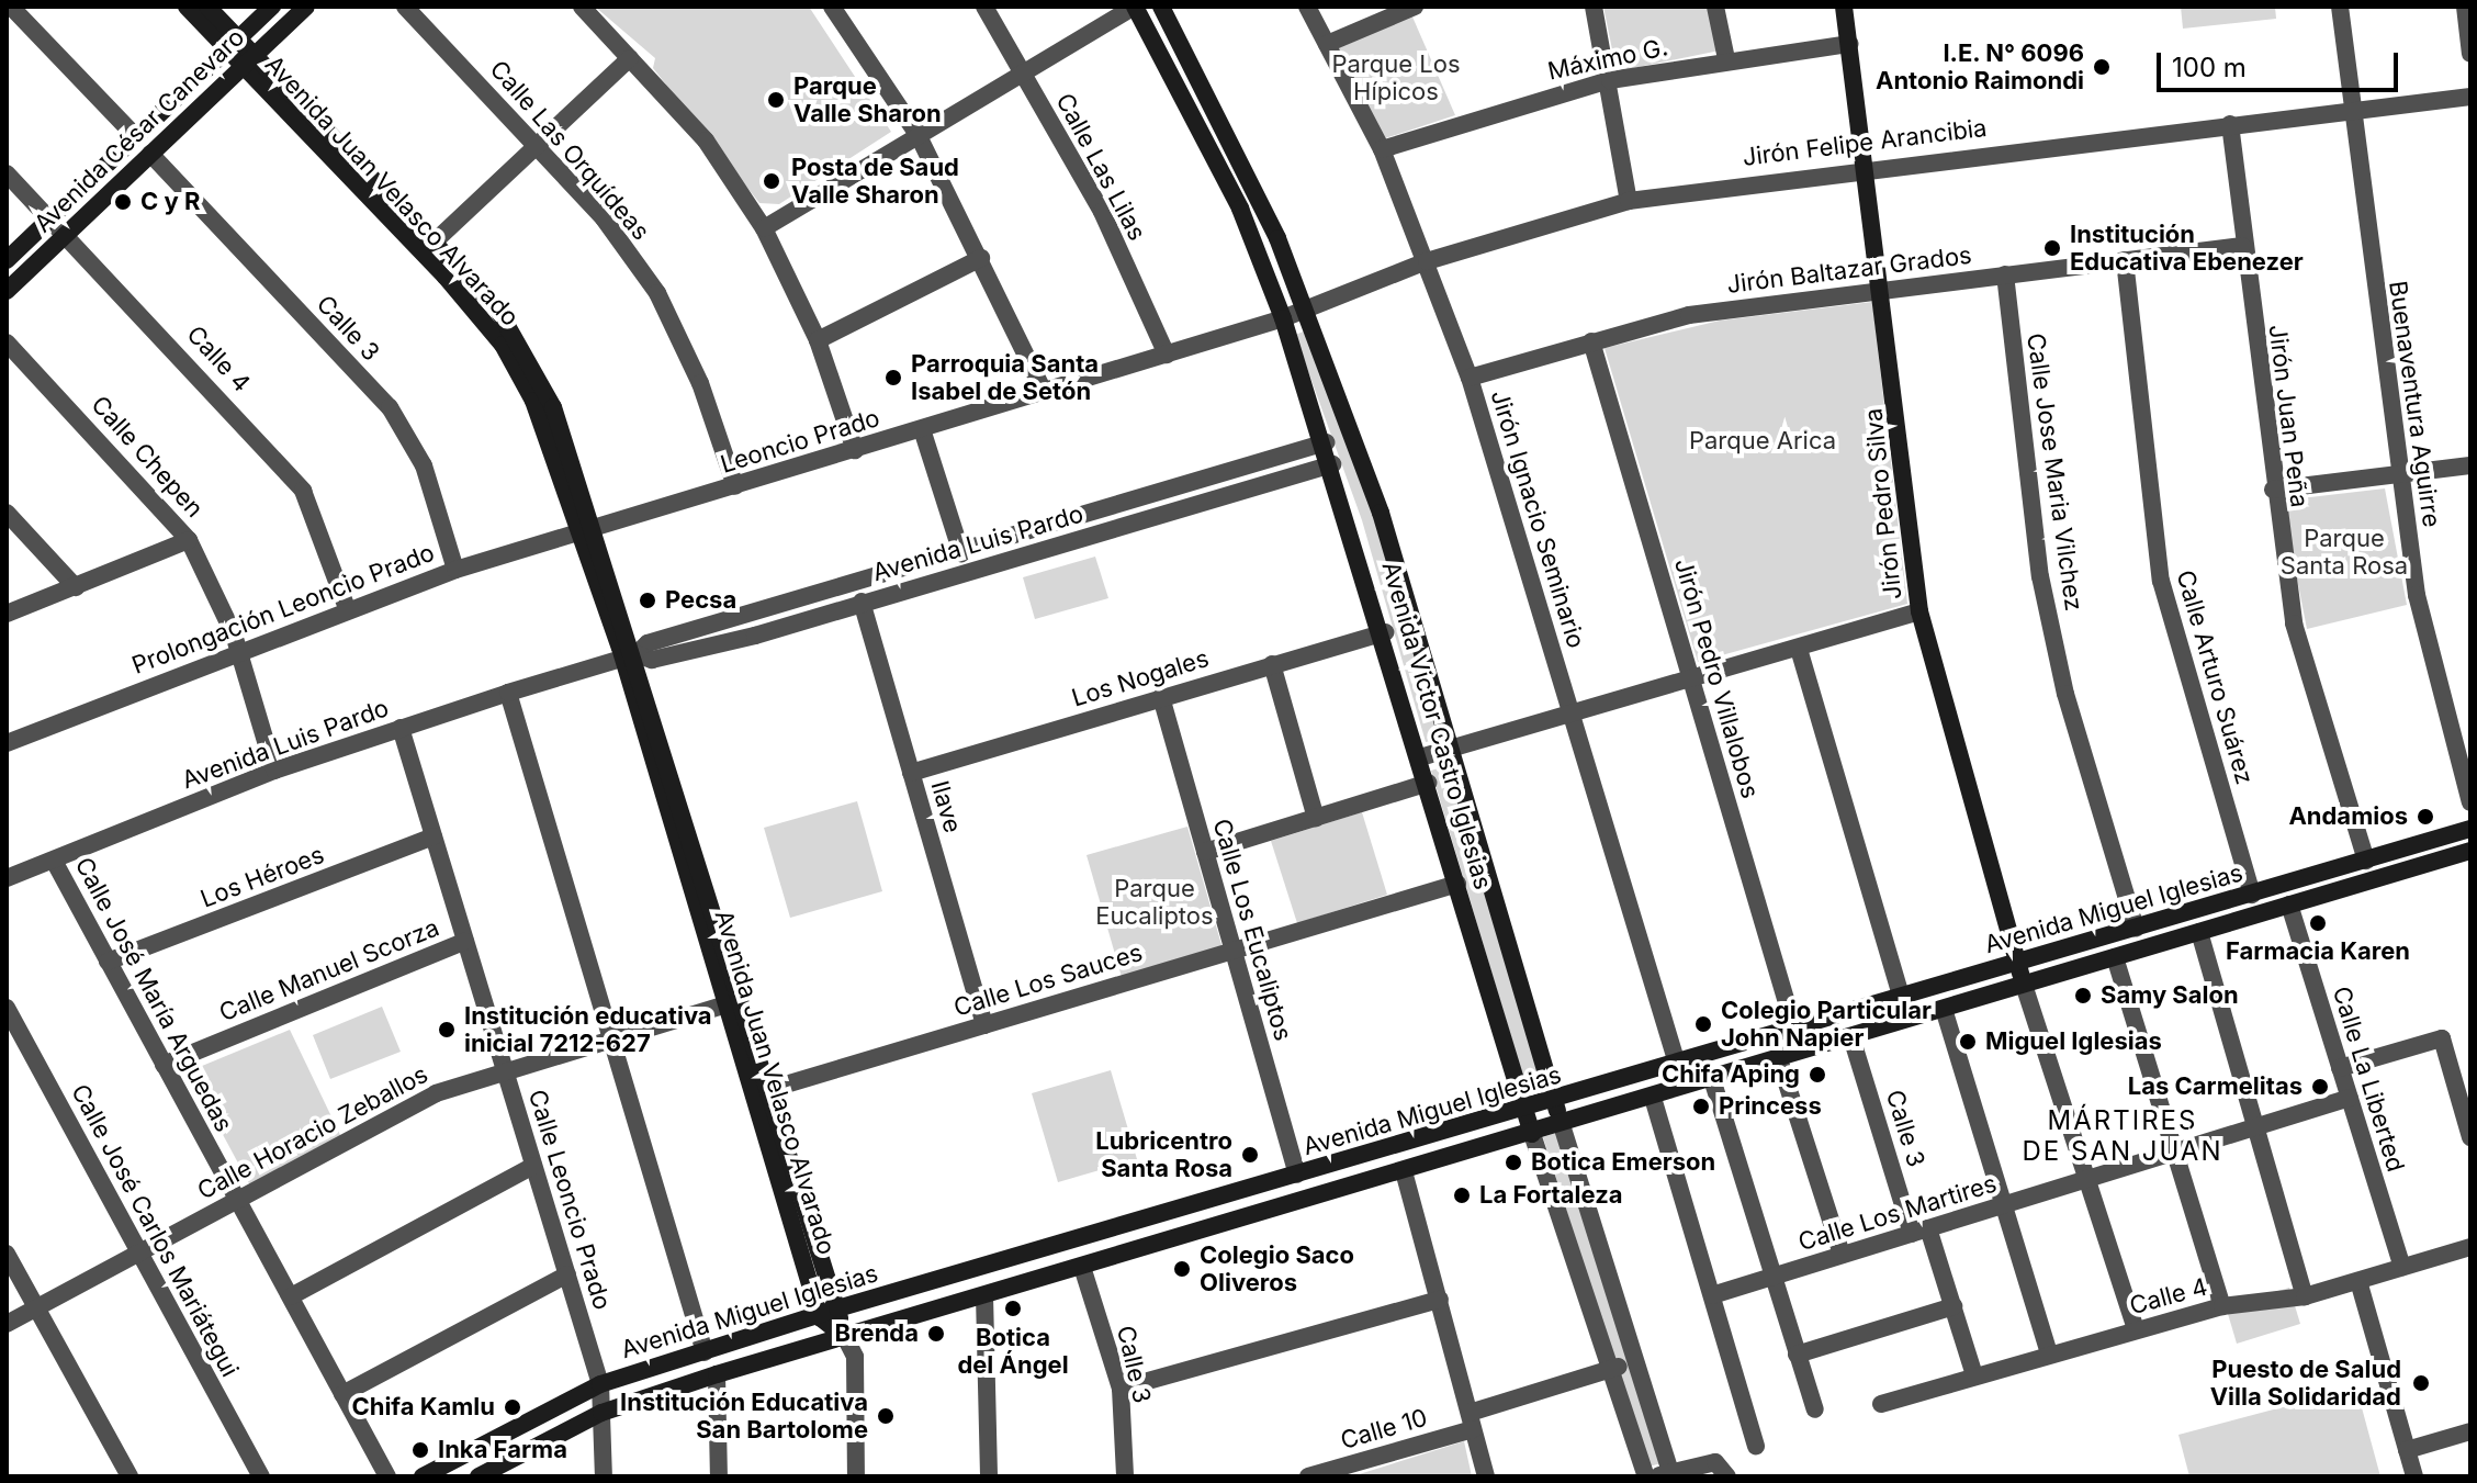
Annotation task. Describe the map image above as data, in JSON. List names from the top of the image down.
{
  "streets": {
    "street": [
      "Máximo G.",
      "Avenida César Canevaro",
      "Jirón Felipe Arancibia",
      "Calle Las Orquídeas",
      "Calle Las Lilas",
      "Avenida Juan Velasco Alvarado",
      "Jirón Baltazar Grados",
      "Calle 3",
      "Calle 4",
      "Buenaventura Aguirre",
      "Jirón Juan Peña",
      "Leoncio Prado",
      "Calle Chepen",
      "Calle Jose Maria Vilchez",
      "Jirón Pedro Silva",
      "Jirón Ignacio Seminario",
      "Avenida Luis Pardo",
      "Prolongación Leoncio Prado",
      "Calle Arturo Suárez",
      "Los Nogales",
      "Jirón Pedro Villalobos",
      "Avenida Victor Castro Iglesias",
      "Ilave",
      "Los Héroes",
      "Avenida Miguel Iglesias",
      "Calle Los Eucaliptos",
      "Calle Manuel Scorza",
      "Calle Los Sauces",
      "Calle José María Arguedas",
      "Calle La Liberted",
      "Calle Horacio Zeballos",
      "Calle Leoncio Prado",
      "Calle Los Martires",
      "Calle José Carlos Mariátegui",
      "Calle 10"
    ]
  },
  "crossings": [
    ["Máximo G.", "Jirón Pedro Silva"],
    ["Máximo G.", "Jirón Ignacio Seminario"],
    ["Avenida César Canevaro", "Avenida Juan Velasco Alvarado"],
    ["Avenida César Canevaro", "Calle 3"],
    ["Avenida César Canevaro", "Calle 4"],
    ["Jirón Felipe Arancibia", "Buenaventura Aguirre"],
    ["Jirón Felipe Arancibia", "Jirón Juan Peña"],
    ["Jirón Felipe Arancibia", "Leoncio Prado"],
    ["Jirón Felipe Arancibia", "Jirón Pedro Silva"],
    ["Jirón Felipe Arancibia", "Jirón Ignacio Seminario"],
    ["Jirón Felipe Arancibia", "Avenida Victor Castro Iglesias"],
    ["Calle Las Orquídeas", "Leoncio Prado"],
    ["Calle Las Lilas", "Leoncio Prado"],
    ["Avenida Juan Velasco Alvarado", "Leoncio Prado"],
    ["Avenida Juan Velasco Alvarado", "Avenida Luis Pardo"],
    ["Avenida Juan Velasco Alvarado", "Prolongación Leoncio Prado"],
    ["Avenida Juan Velasco Alvarado", "Avenida Miguel Iglesias"],
    ["Avenida Juan Velasco Alvarado", "Calle Los Sauces"],
    ["Avenida Juan Velasco Alvarado", "Calle Horacio Zeballos"],
    ["Jirón Baltazar Grados", "Jirón Juan Peña"],
    ["Jirón Baltazar Grados", "Calle Jose Maria Vilchez"],
    ["Jirón Baltazar Grados", "Jirón Pedro Silva"],
    ["Jirón Baltazar Grados", "Jirón Ignacio Seminario"],
    ["Jirón Baltazar Grados", "Calle Arturo Suárez"],
    ["Jirón Baltazar Grados", "Jirón Pedro Villalobos"],
    ["Calle 3", "Calle 4"],
    ["Calle 3", "Prolongación Leoncio Prado"],
    ["Calle 3", "Avenida Miguel Iglesias"],
    ["Calle 3", "Calle Los Martires"],
    ["Calle 4", "Prolongación Leoncio Prado"],
    ["Calle 4", "Calle La Liberted"],
    ["Jirón Juan Peña", "Avenida Miguel Iglesias"],
    ["Leoncio Prado", "Prolongación Leoncio Prado"],
    ["Leoncio Prado", "Avenida Victor Castro Iglesias"],
    ["Calle Chepen", "Avenida Luis Pardo"],
    ["Calle Chepen", "Prolongación Leoncio Prado"],
    ["Calle Jose Maria Vilchez", "Avenida Miguel Iglesias"],
    ["Jirón Pedro Silva", "Avenida Miguel Iglesias"],
    ["Jirón Ignacio Seminario", "Avenida Miguel Iglesias"],
    ["Avenida Luis Pardo", "Avenida Victor Castro Iglesias"],
    ["Avenida Luis Pardo", "Ilave"],
    ["Avenida Luis Pardo", "Calle José María Arguedas"],
    ["Avenida Luis Pardo", "Calle Leoncio Prado"],
    ["Calle Arturo Suárez", "Avenida Miguel Iglesias"],
    ["Los Nogales", "Avenida Victor Castro Iglesias"],
    ["Los Nogales", "Ilave"],
    ["Los Nogales", "Calle Los Eucaliptos"],
    ["Jirón Pedro Villalobos", "Avenida Miguel Iglesias"],
    ["Avenida Victor Castro Iglesias", "Avenida Miguel Iglesias"],
    ["Avenida Victor Castro Iglesias", "Calle Los Sauces"],
    ["Avenida Victor Castro Iglesias", "Calle 10"],
    ["Ilave", "Calle Los Sauces"],
    ["Los Héroes", "Calle José María Arguedas"],
    ["Los Héroes", "Calle Leoncio Prado"],
    ["Avenida Miguel Iglesias", "Calle Los Eucaliptos"],
    ["Avenida Miguel Iglesias", "Calle La Liberted"],
    ["Avenida Miguel Iglesias", "Calle Leoncio Prado"],
    ["Calle Los Eucaliptos", "Calle Los Sauces"],
    ["Calle Manuel Scorza", "Calle José María Arguedas"],
    ["Calle Manuel Scorza", "Calle Leoncio Prado"],
    ["Calle José María Arguedas", "Calle Horacio Zeballos"],
    ["Calle La Liberted", "Calle Los Martires"],
    ["Calle Horacio Zeballos", "Calle Leoncio Prado"],
    ["Calle Horacio Zeballos", "Calle José Carlos Mariátegui"]
  ],
  "districts": ["MÁRTIRES DE SAN JUAN"],
  "parks": [
    "Parque Los Hípicos",
    "Parque Arica",
    "Parque Santa Rosa",
    "Parque Eucaliptos"
  ],
  "places": [
    "I.E. N° 6096 Antonio Raimondi",
    "Parque Valle Sharon",
    "Posta de Saud Valle Sharon",
    "C y R",
    "Institución Educativa Ebenezer",
    "Parroquia Santa Isabel de Setón",
    "Pecsa",
    "Andamios",
    "Farmacia Karen",
    "Samy Salon",
    "Colegio Particular John Napier",
    "Institución educativa inicial 7212-627",
    "Miguel Iglesias",
    "Chifa Aping",
    "Las Carmelitas",
    "Princess",
    "Lubricentro Santa Rosa",
    "Botica Emerson",
    "La Fortaleza",
    "Colegio Saco Oliveros",
    "Botica del Ángel",
    "Brenda",
    "Puesto de Salud Villa Solidaridad",
    "Chifa Kamlu",
    "Institución Educativa San Bartolome",
    "Inka Farma"
  ],
  "scale_bar": "100 m"
}
